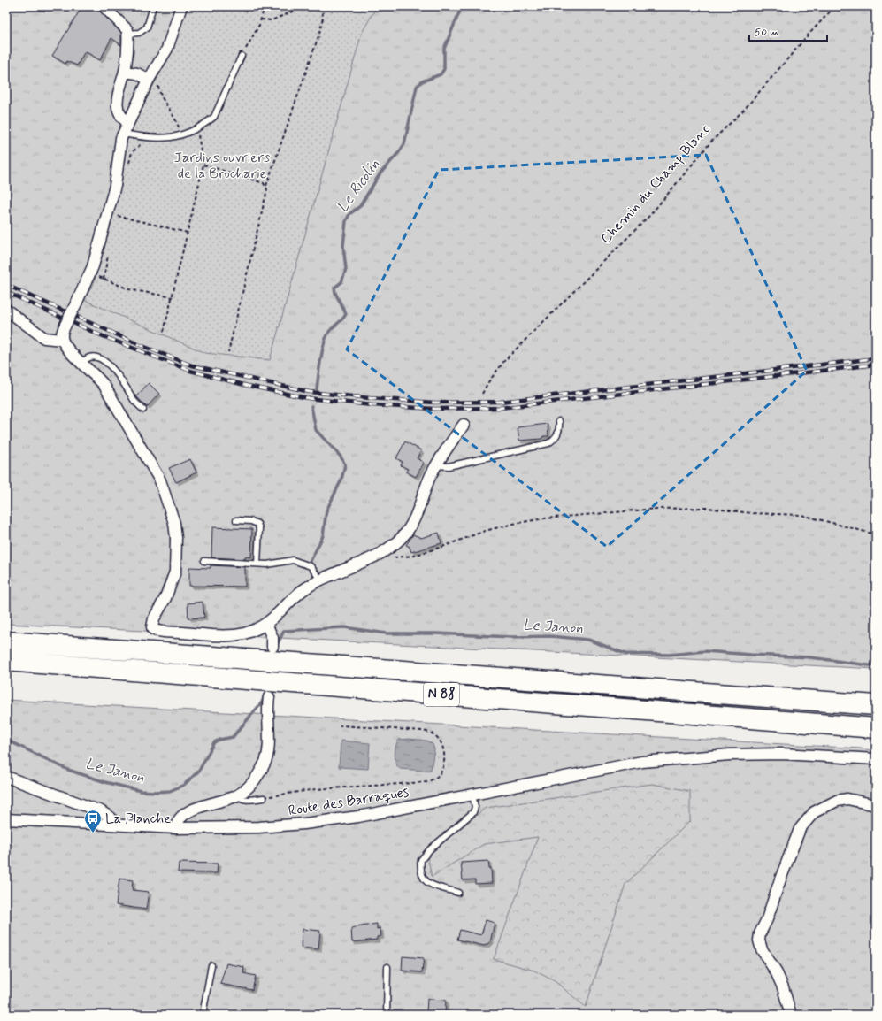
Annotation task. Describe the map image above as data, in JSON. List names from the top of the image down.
{
  "streets": {
    "highway": ["N 88"],
    "street": ["Route des Barraques"],
    "path": ["Chemin du Champ Blanc"]
  },
  "water": ["Le Ricolin", "Le Janon"],
  "parks": ["Jardins ouvriers de la Brocharie"],
  "places": {
    "bus stop": ["La Planche"]
  },
  "scale_bar": "50 m"
}
